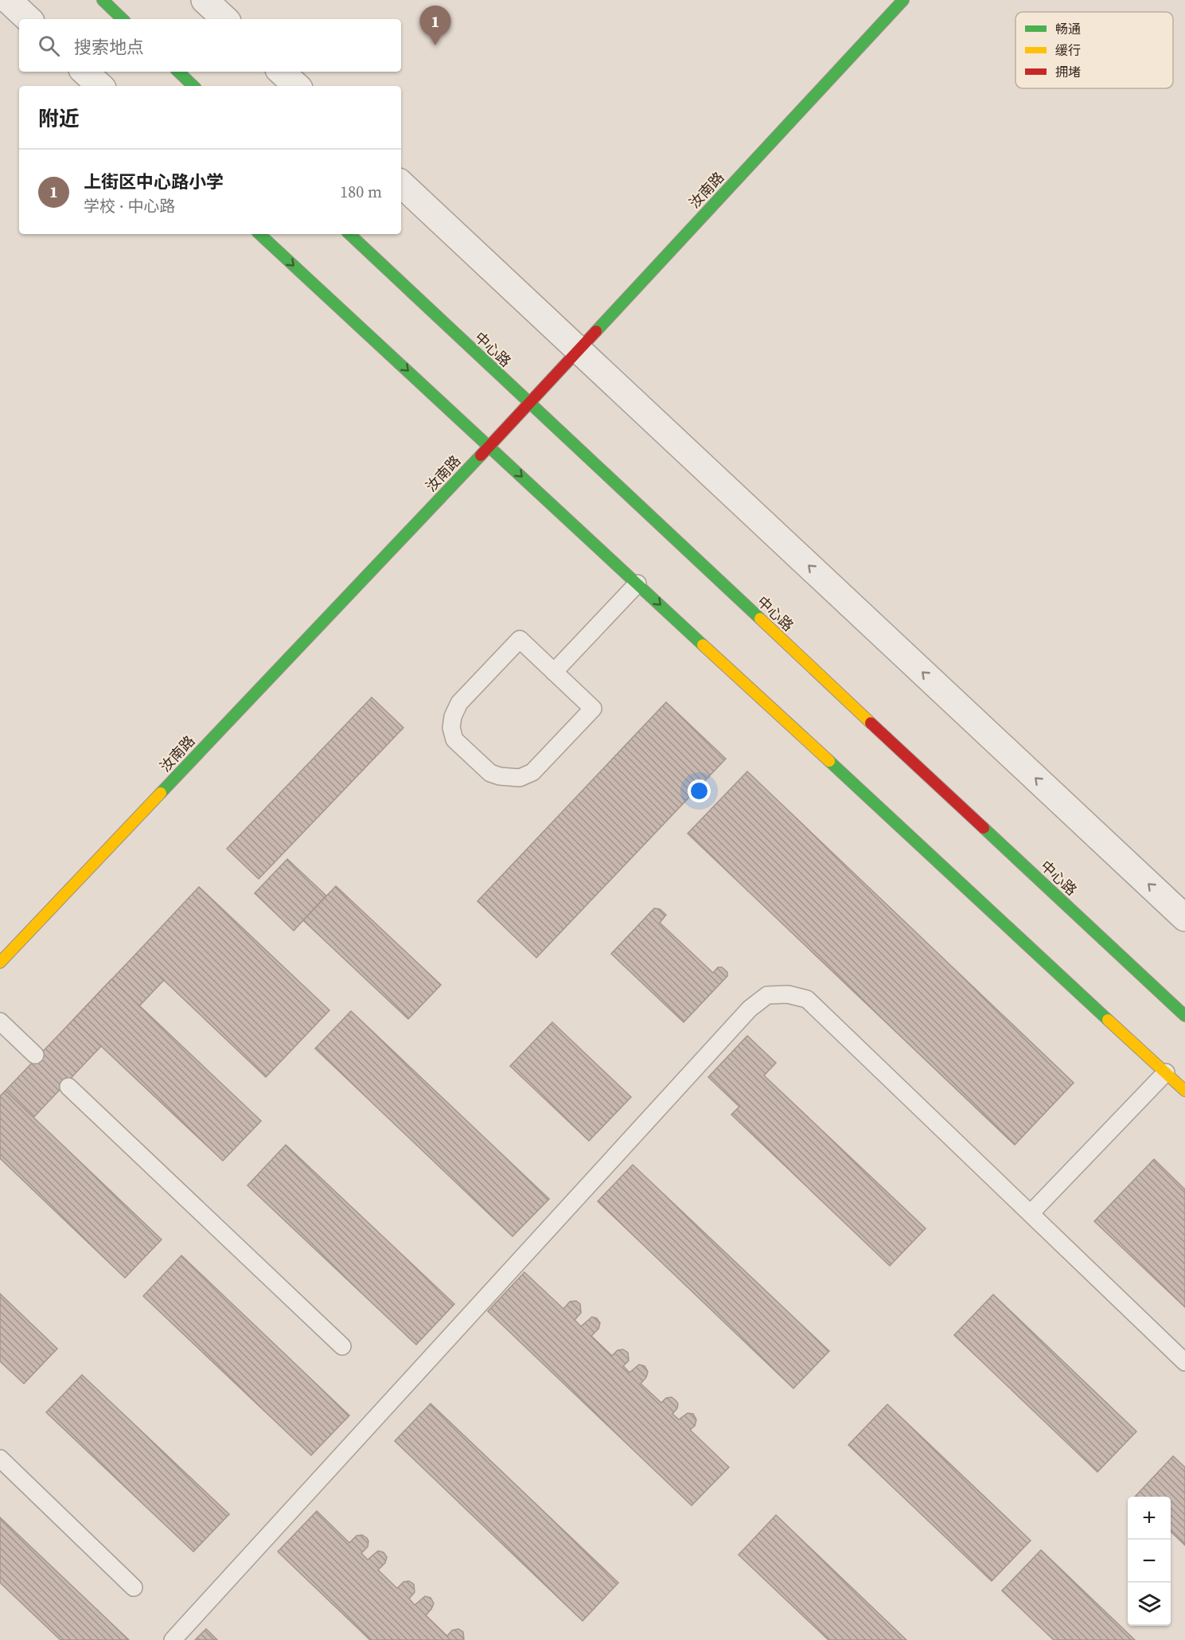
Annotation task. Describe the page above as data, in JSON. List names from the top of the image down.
{
  "streets": {
    "street": ["汝南路", "中心路"]
  },
  "crossings": [
    ["汝南路", "中心路"]
  ],
  "legend": ["畅通", "缓行", "拥堵"],
  "page": {
    "pins": "1",
    "search": "搜索地点",
    "heading": "附近",
    "list": [
      {
        "mark": "1",
        "name": "上街区中心路小学",
        "note": "学校 · 中心路",
        "value": "180 m"
      }
    ],
    "map_buttons": ["+", "−"]
  }
}
